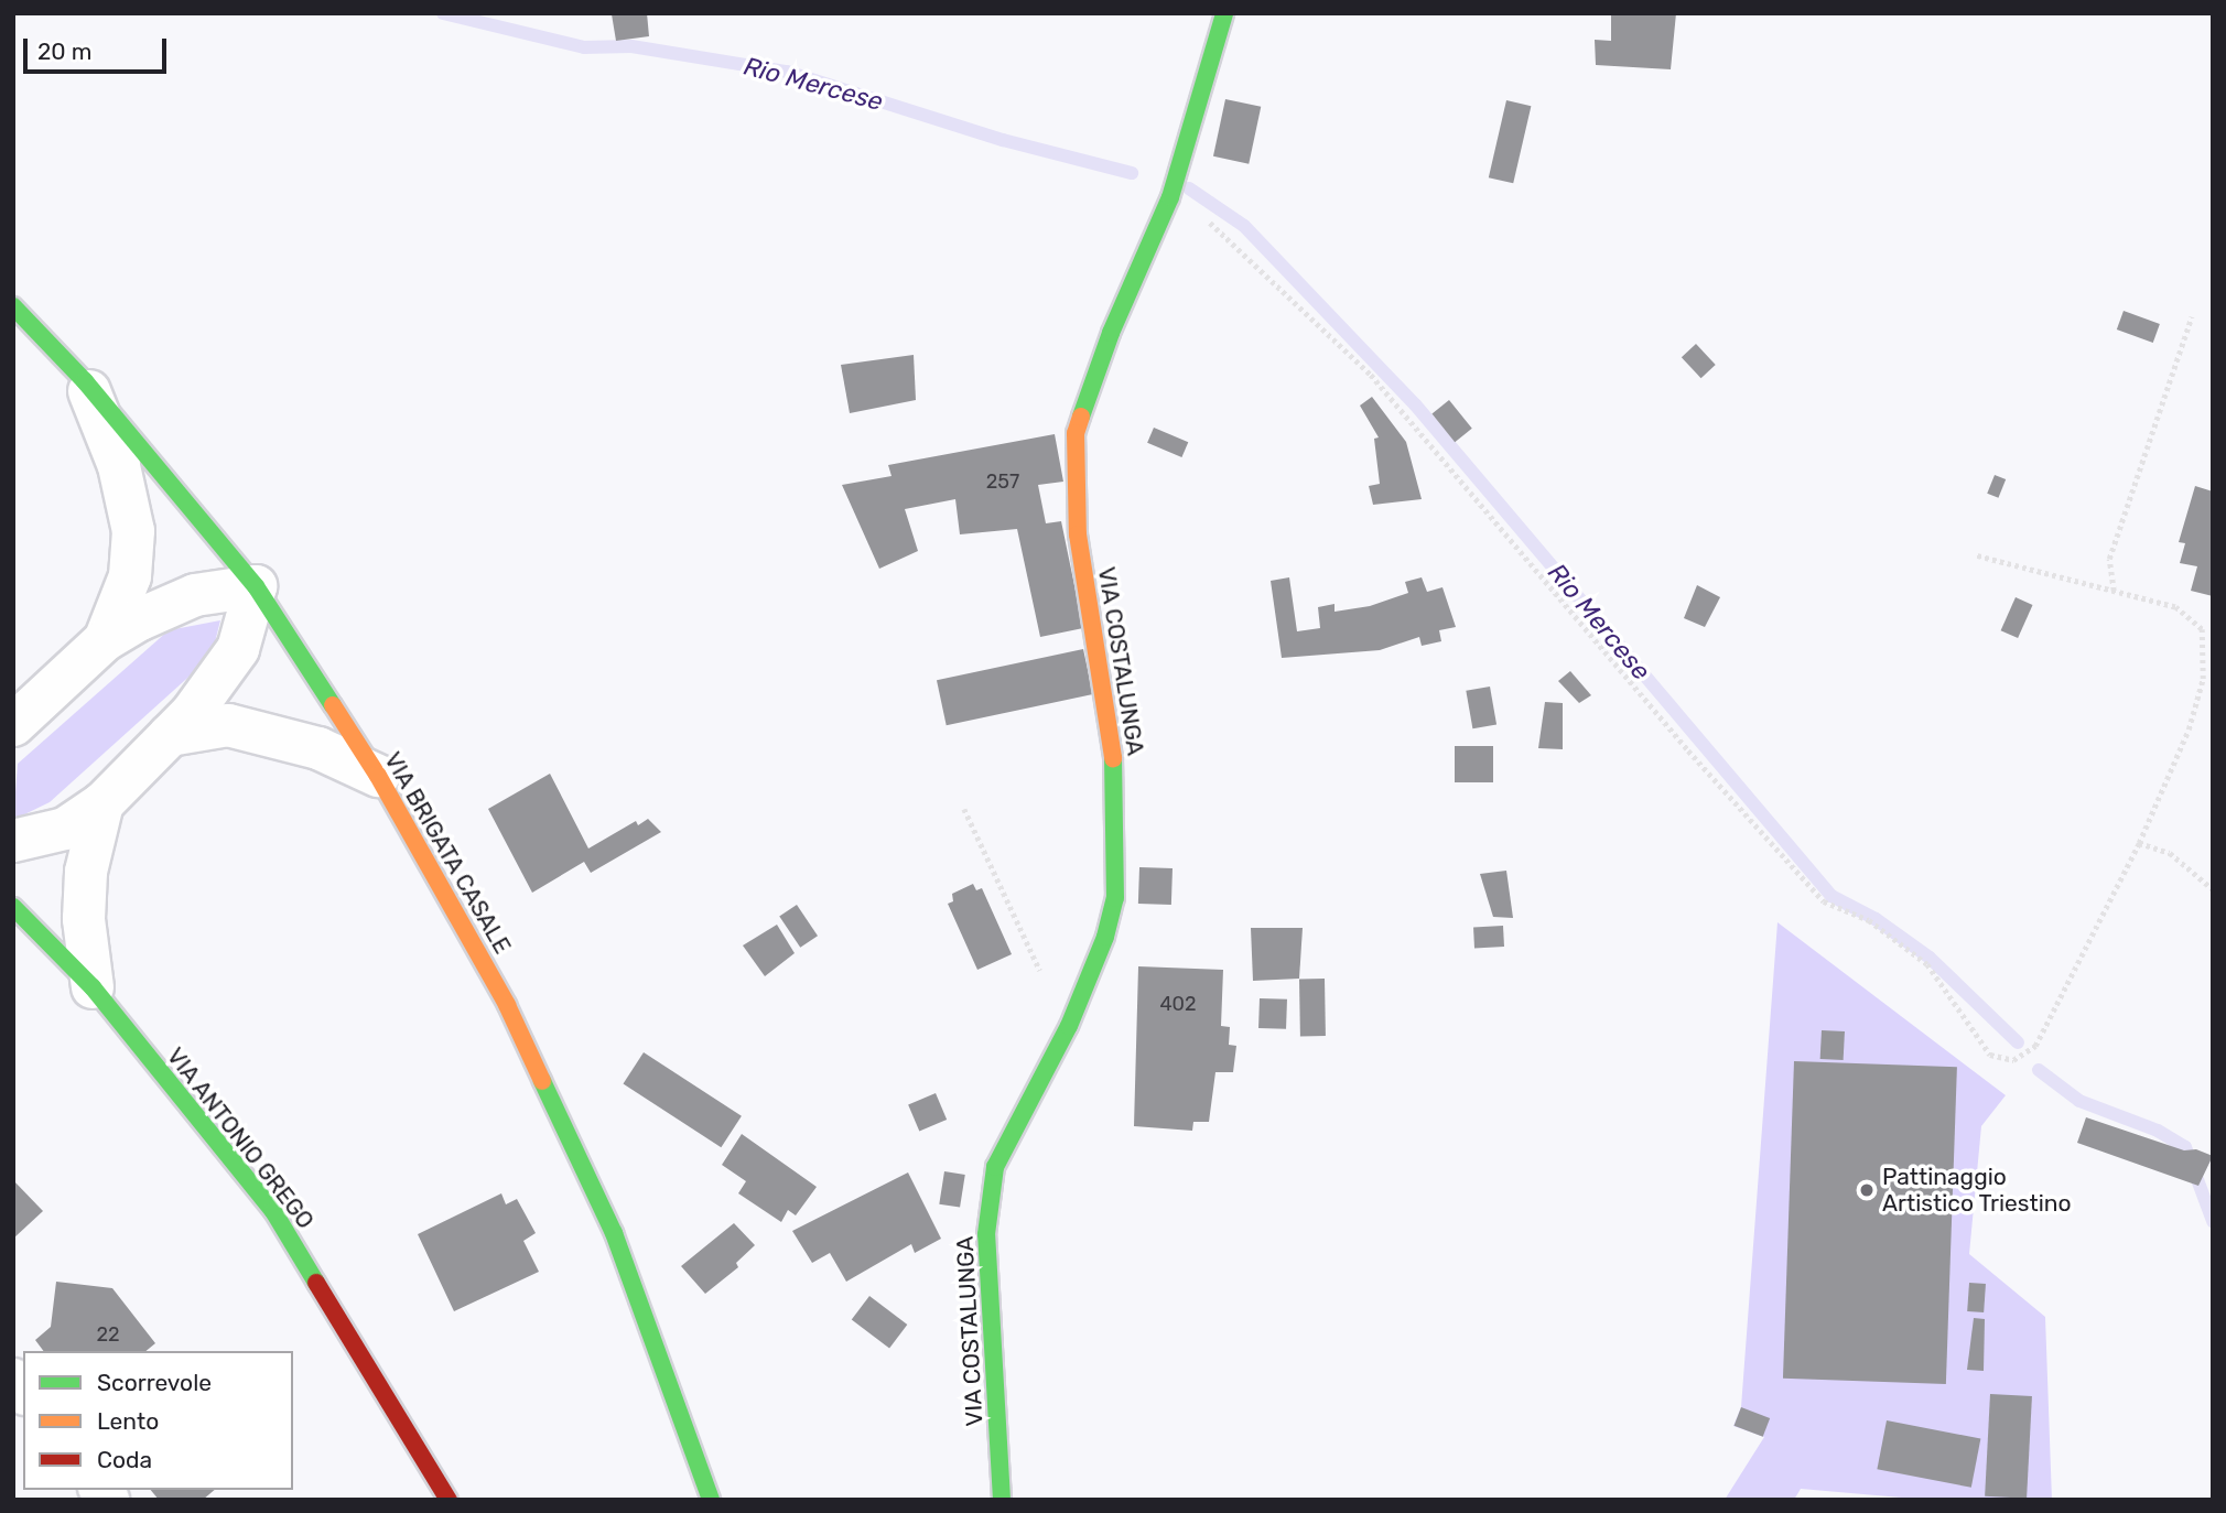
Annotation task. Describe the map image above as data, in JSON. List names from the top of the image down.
{
  "streets": {
    "street": ["VIA COSTALUNGA", "VIA BRIGATA CASALE", "VIA ANTONIO GREGO"]
  },
  "water": ["Rio Mercese"],
  "places": ["Pattinaggio Artistico Triestino"],
  "house_numbers": ["257", "402", "22"],
  "legend": ["Scorrevole", "Lento", "Coda"],
  "scale_bar": "20 m"
}
